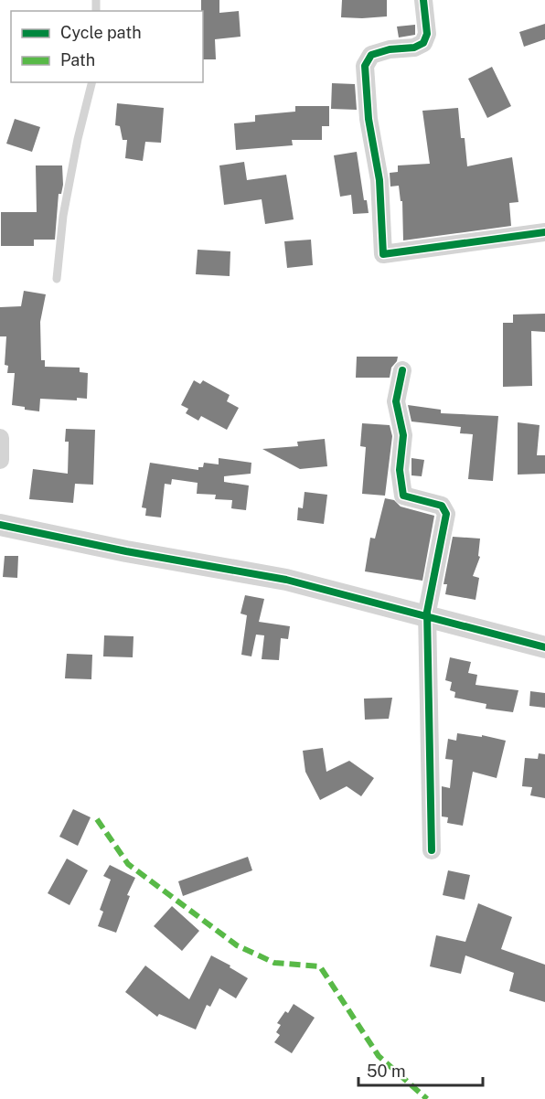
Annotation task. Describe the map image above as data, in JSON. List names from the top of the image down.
{
  "legend": ["Cycle path", "Path"],
  "scale_bar": "50 m"
}
